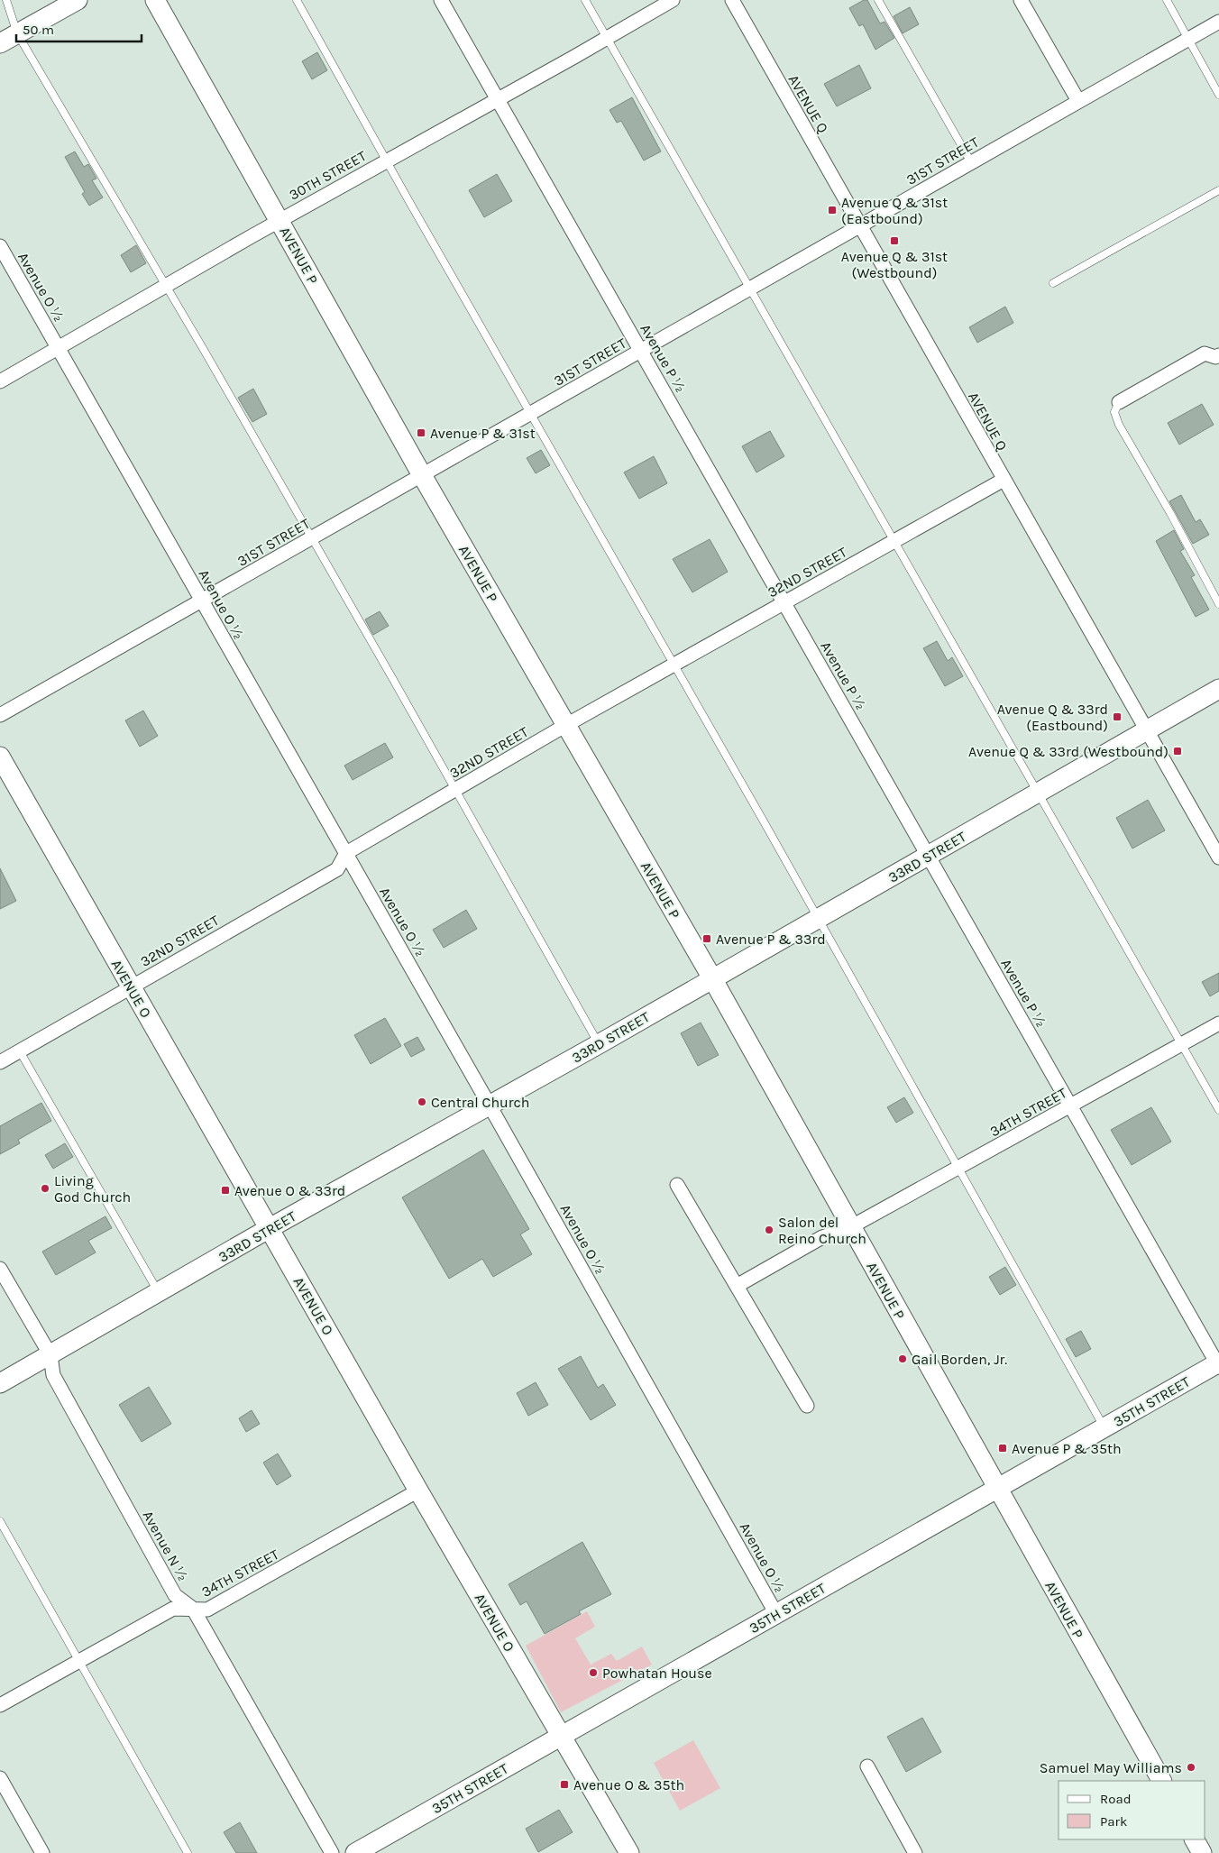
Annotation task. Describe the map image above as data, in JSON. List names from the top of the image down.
{
  "streets": {
    "main road": [
      "AVENUE P",
      "33RD STREET",
      "AVENUE O",
      "35TH STREET"
    ],
    "street": [
      "AVENUE Q",
      "31ST STREET",
      "30TH STREET",
      "Avenue O ½",
      "Avenue P ½",
      "32ND STREET",
      "34TH STREET",
      "Avenue N ½"
    ]
  },
  "crossings": [
    ["AVENUE Q", "31ST STREET"],
    ["AVENUE Q", "32ND STREET"],
    ["AVENUE Q", "33RD STREET"],
    ["31ST STREET", "AVENUE P"],
    ["31ST STREET", "Avenue O ½"],
    ["31ST STREET", "Avenue P ½"],
    ["30TH STREET", "AVENUE P"],
    ["30TH STREET", "Avenue O ½"],
    ["30TH STREET", "Avenue P ½"],
    ["AVENUE P", "32ND STREET"],
    ["AVENUE P", "33RD STREET"],
    ["AVENUE P", "34TH STREET"],
    ["AVENUE P", "35TH STREET"],
    ["Avenue O ½", "32ND STREET"],
    ["Avenue O ½", "33RD STREET"],
    ["Avenue O ½", "35TH STREET"],
    ["Avenue P ½", "32ND STREET"],
    ["Avenue P ½", "33RD STREET"],
    ["Avenue P ½", "34TH STREET"],
    ["Avenue P ½", "35TH STREET"],
    ["32ND STREET", "AVENUE O"],
    ["33RD STREET", "AVENUE O"],
    ["33RD STREET", "Avenue N ½"],
    ["AVENUE O", "34TH STREET"],
    ["AVENUE O", "35TH STREET"],
    ["34TH STREET", "Avenue N ½"]
  ],
  "places": {
    "transit": [
      "Avenue Q & 31st (Eastbound)",
      "Avenue Q & 31st (Westbound)",
      "Avenue P & 31st",
      "Avenue Q & 33rd (Eastbound)",
      "Avenue Q & 33rd (Westbound)",
      "Avenue P & 33rd",
      "Avenue O & 33rd",
      "Avenue P & 35th",
      "Avenue O & 35th"
    ],
    "other": [
      "Central Church",
      "Living God Church",
      "Salon del Reino Church",
      "Gail Borden, Jr.",
      "Powhatan House",
      "Samuel May Williams"
    ]
  },
  "legend": ["Road", "Park"],
  "scale_bar": "50 m"
}
